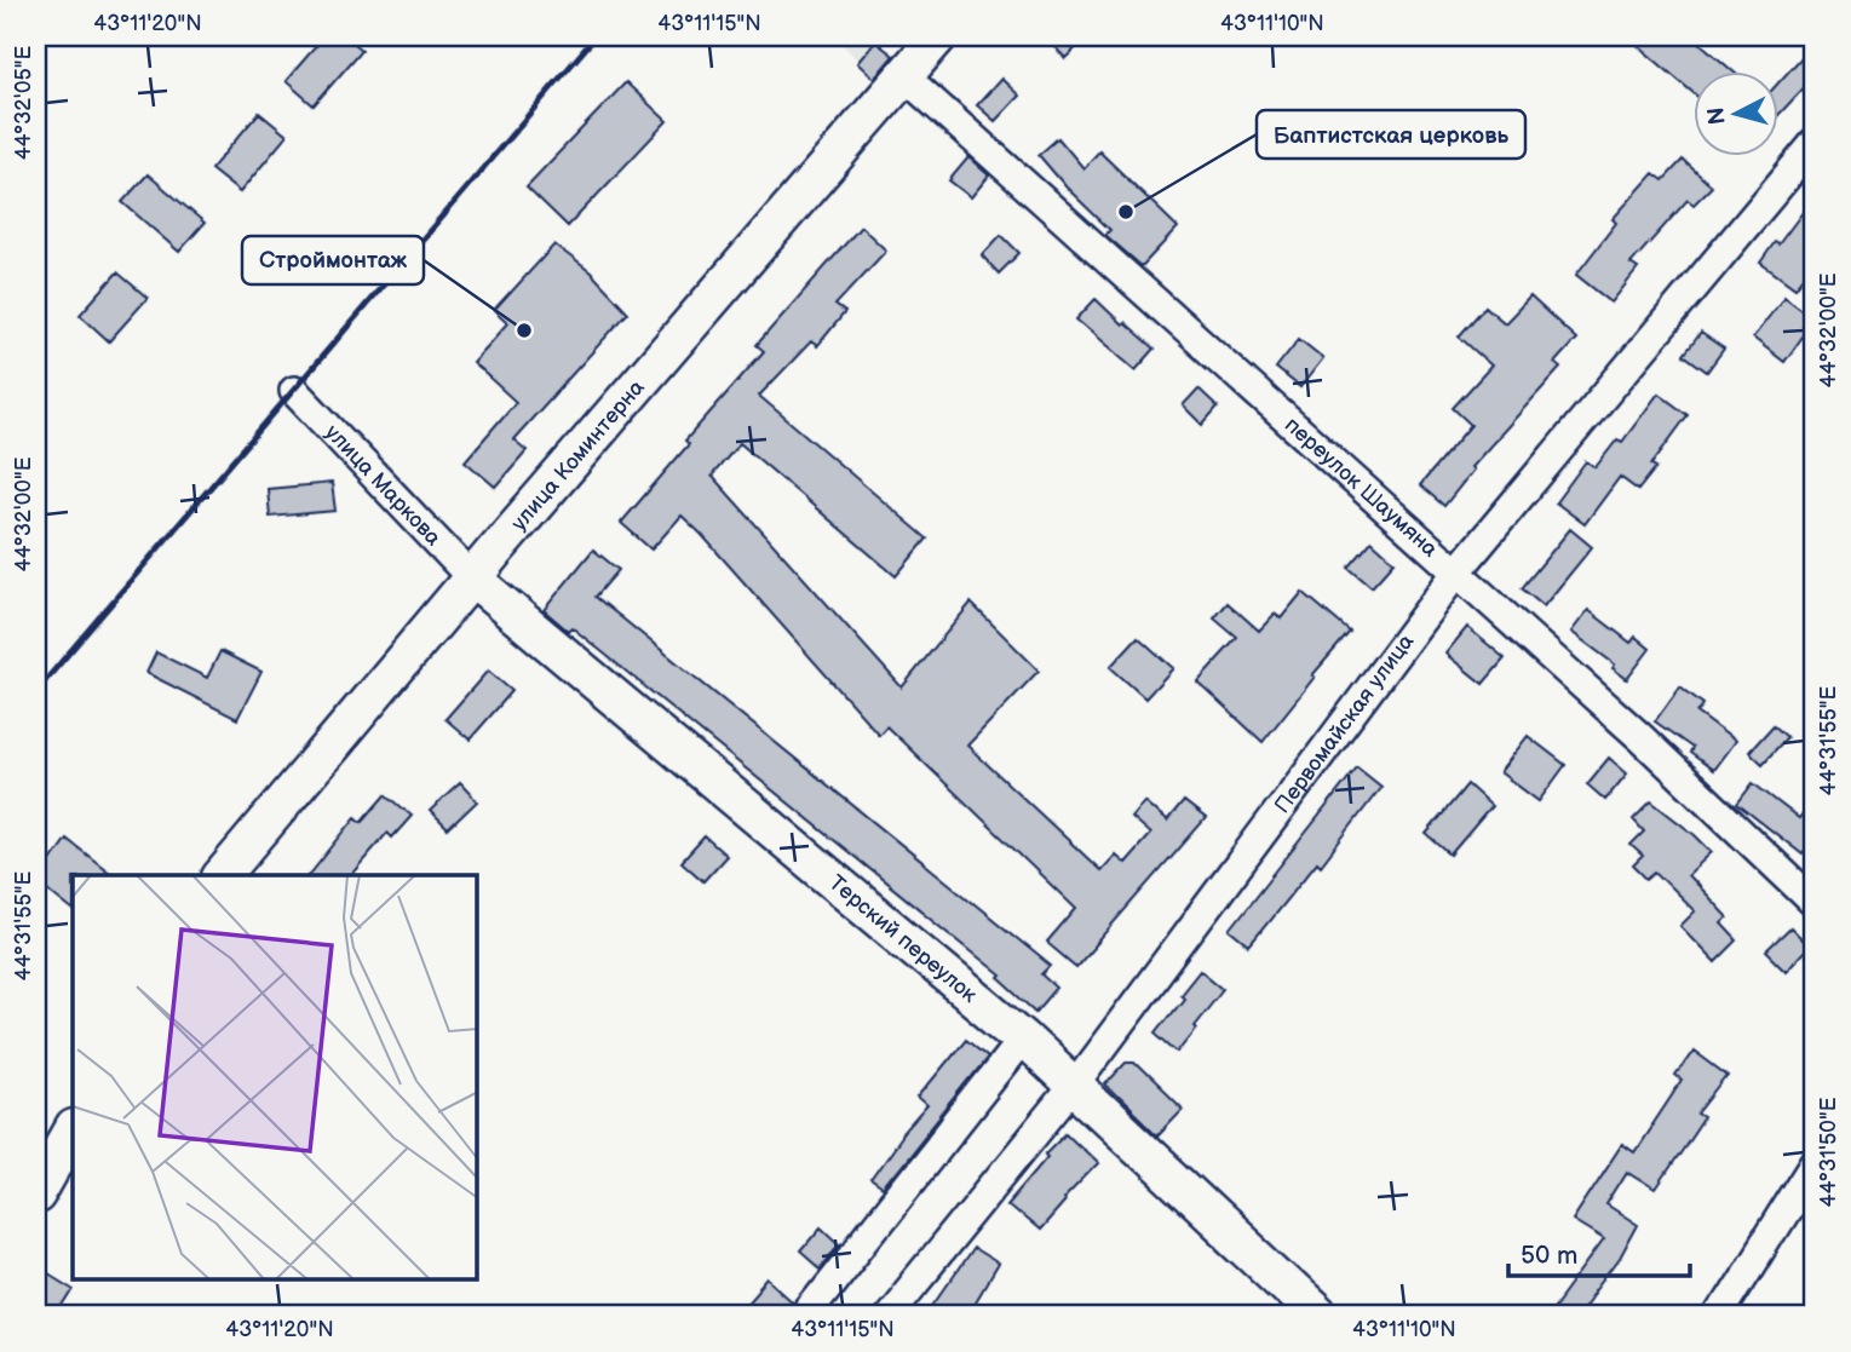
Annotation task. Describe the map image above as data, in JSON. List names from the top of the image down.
{
  "streets": {
    "street": [
      "улица Коминтерна",
      "улица Маркова",
      "переулок Шаумяна",
      "Первомайская улица",
      "Терский переулок"
    ]
  },
  "crossings": [
    ["улица Коминтерна", "улица Маркова"],
    ["улица Коминтерна", "переулок Шаумяна"],
    ["улица Коминтерна", "Терский переулок"],
    ["улица Маркова", "Терский переулок"],
    ["переулок Шаумяна", "Первомайская улица"],
    ["Первомайская улица", "Терский переулок"]
  ],
  "places": ["Баптистская церковь", "Строймонтаж"],
  "scale_bar": "50 m",
  "north": "left",
  "coordinates": [
    "43°11'20\"N",
    "43°11'15\"N",
    "43°11'10\"N",
    "44°32'05\"E",
    "44°32'00\"E",
    "44°31'55\"E",
    "44°31'50\"E"
  ]
}
